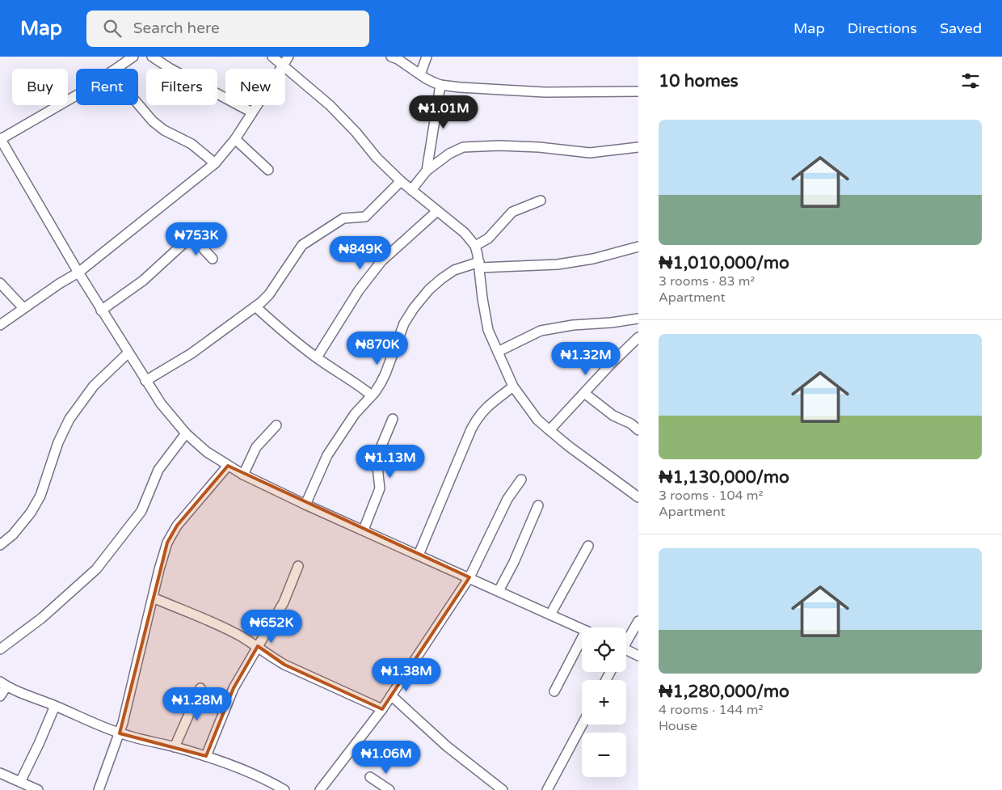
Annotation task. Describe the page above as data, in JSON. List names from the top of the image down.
{
  "page": {
    "header": "Map",
    "search": "Search here",
    "nav": ["Map", "Directions", "Saved"],
    "heading": "10 homes",
    "chip": [
      "Buy",
      "Rent",
      "Filters",
      "New"
    ],
    "price": [
      "₦1.01M",
      "₦753K",
      "₦849K",
      "₦870K",
      "₦1.32M",
      "₦1.13M",
      "₦652K",
      "₦1.38M",
      "₦1.28M",
      "₦1.06M"
    ],
    "list": [
      {
        "name": "₦1,010,000/mo",
        "note": "3 rooms · 83 m² · Apartment"
      },
      {
        "name": "₦1,130,000/mo",
        "note": "3 rooms · 104 m² · Apartment"
      },
      {
        "name": "₦1,280,000/mo",
        "note": "4 rooms · 144 m² · House"
      }
    ],
    "map_buttons": ["+", "−"]
  }
}
